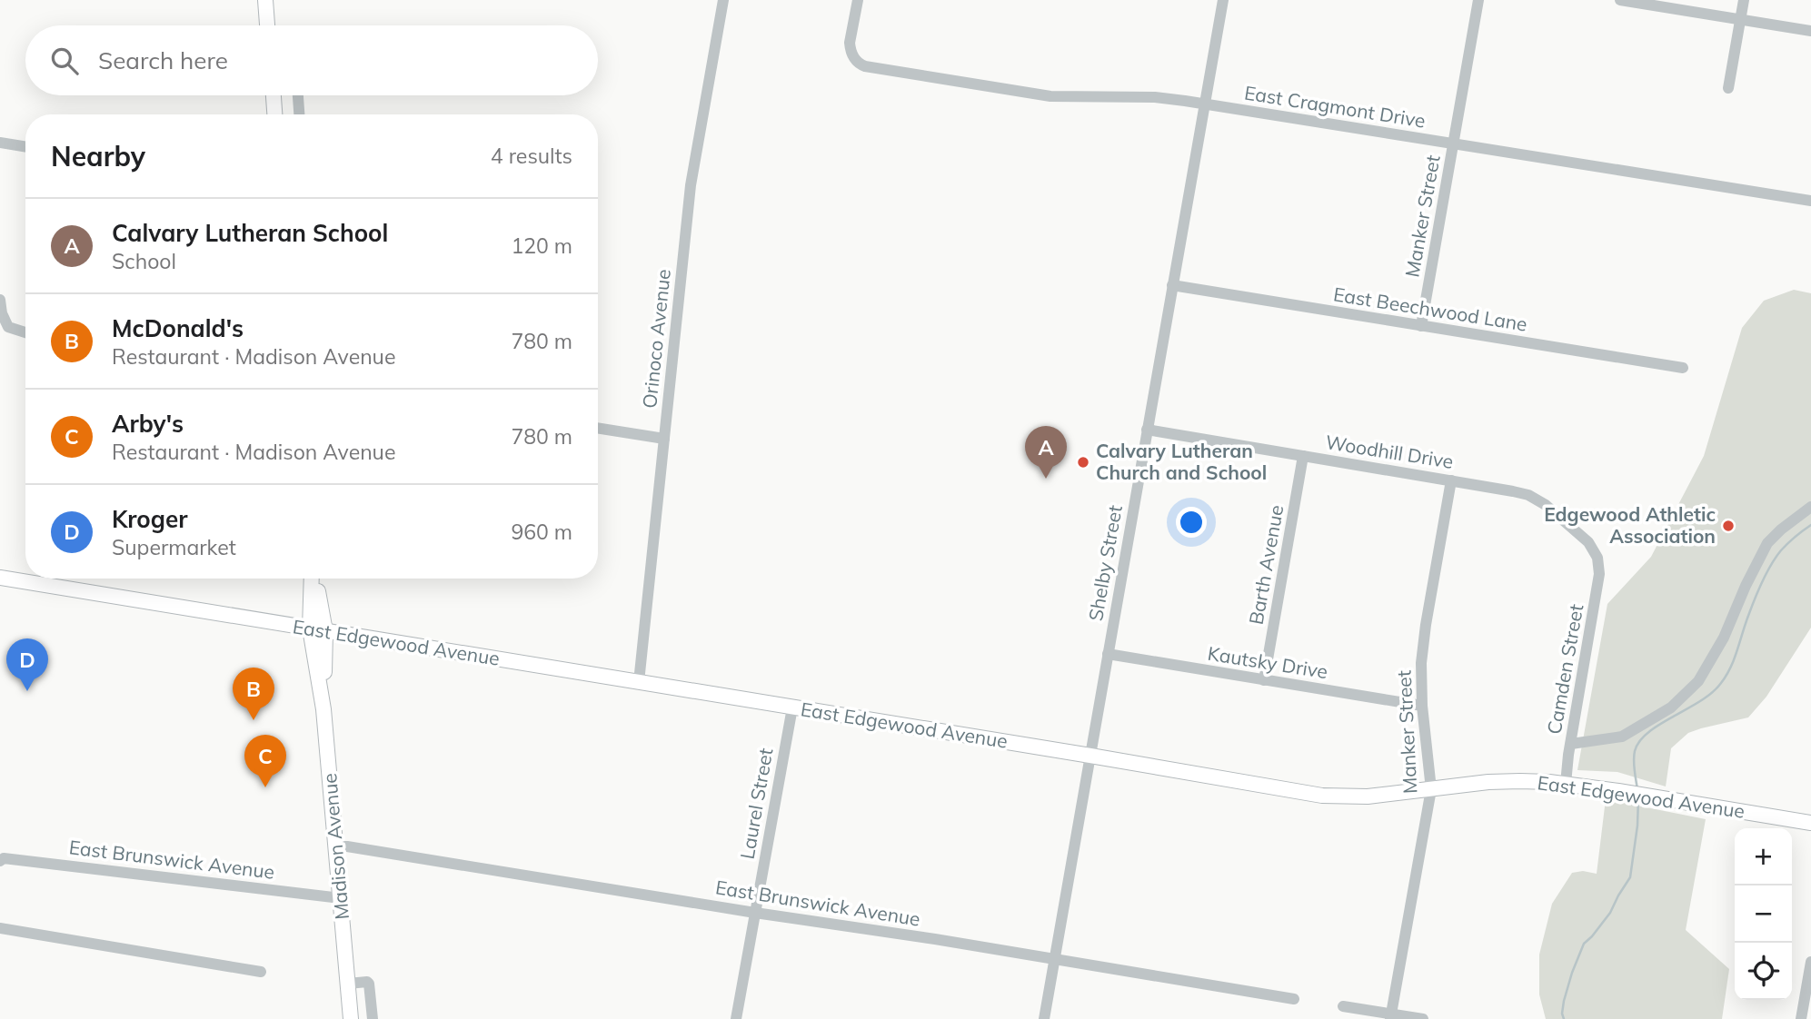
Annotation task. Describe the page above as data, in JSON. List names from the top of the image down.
{
  "streets": {
    "main road": ["East Edgewood Avenue", "Madison Avenue"],
    "street": [
      "East Cragmont Drive",
      "Manker Street",
      "East Beechwood Lane",
      "Orinoco Avenue",
      "Woodhill Drive",
      "Shelby Street",
      "Barth Avenue",
      "Kautsky Drive",
      "Camden Street",
      "Laurel Street",
      "East Brunswick Avenue"
    ]
  },
  "crossings": [
    ["East Cragmont Drive", "Manker Street"],
    ["East Cragmont Drive", "Shelby Street"],
    ["Manker Street", "East Beechwood Lane"],
    ["Manker Street", "Woodhill Drive"],
    ["Manker Street", "East Edgewood Avenue"],
    ["Manker Street", "Kautsky Drive"],
    ["East Beechwood Lane", "Shelby Street"],
    ["Orinoco Avenue", "East Edgewood Avenue"],
    ["Woodhill Drive", "Shelby Street"],
    ["Woodhill Drive", "Barth Avenue"],
    ["Woodhill Drive", "Camden Street"],
    ["Shelby Street", "East Edgewood Avenue"],
    ["Shelby Street", "Kautsky Drive"],
    ["Shelby Street", "East Brunswick Avenue"],
    ["Barth Avenue", "Kautsky Drive"],
    ["East Edgewood Avenue", "Camden Street"],
    ["East Edgewood Avenue", "Laurel Street"],
    ["East Edgewood Avenue", "Madison Avenue"],
    ["Laurel Street", "East Brunswick Avenue"],
    ["Madison Avenue", "East Brunswick Avenue"]
  ],
  "places": ["Calvary Lutheran Church and School", "Edgewood Athletic Association"],
  "page": {
    "search": "Search here",
    "heading": ["Nearby", "4 results"],
    "list": [
      {
        "mark": "A",
        "name": "Calvary Lutheran School",
        "note": "School",
        "value": "120 m"
      },
      {
        "mark": "B",
        "name": "McDonald's",
        "note": "Restaurant · Madison Avenue",
        "value": "780 m"
      },
      {
        "mark": "C",
        "name": "Arby's",
        "note": "Restaurant · Madison Avenue",
        "value": "780 m"
      },
      {
        "mark": "D",
        "name": "Kroger",
        "note": "Supermarket",
        "value": "960 m"
      }
    ],
    "pins": [
      "A",
      "D",
      "B",
      "C"
    ],
    "map_buttons": ["+", "−"]
  }
}
